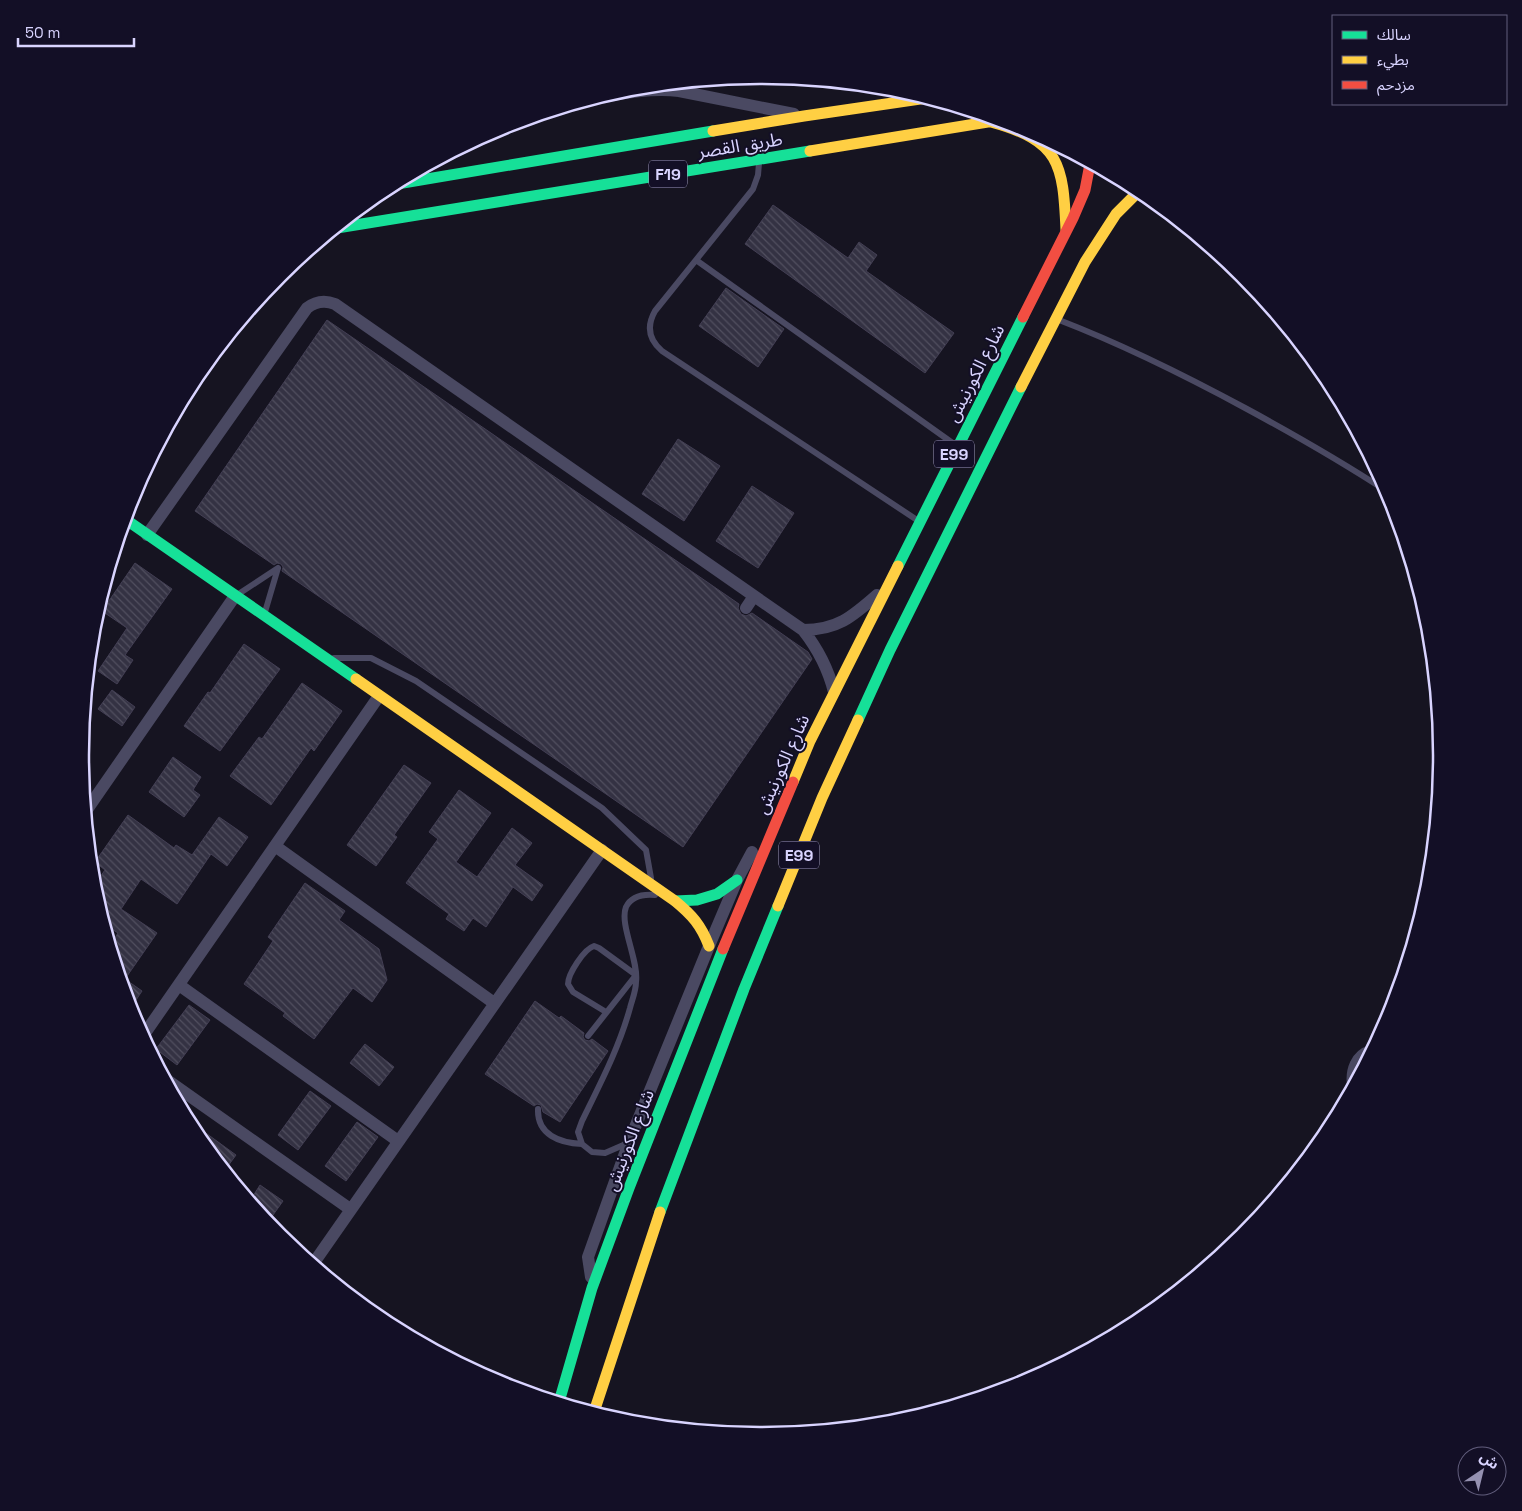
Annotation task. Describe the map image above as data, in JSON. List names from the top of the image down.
{
  "streets": {
    "main road": [
      "طريق القصر",
      "F19",
      "شارع الكورنيش",
      "E99"
    ]
  },
  "legend": ["سالك", "بطيء", "مزدحم"],
  "scale_bar": "50 m",
  "north": "top right"
}
